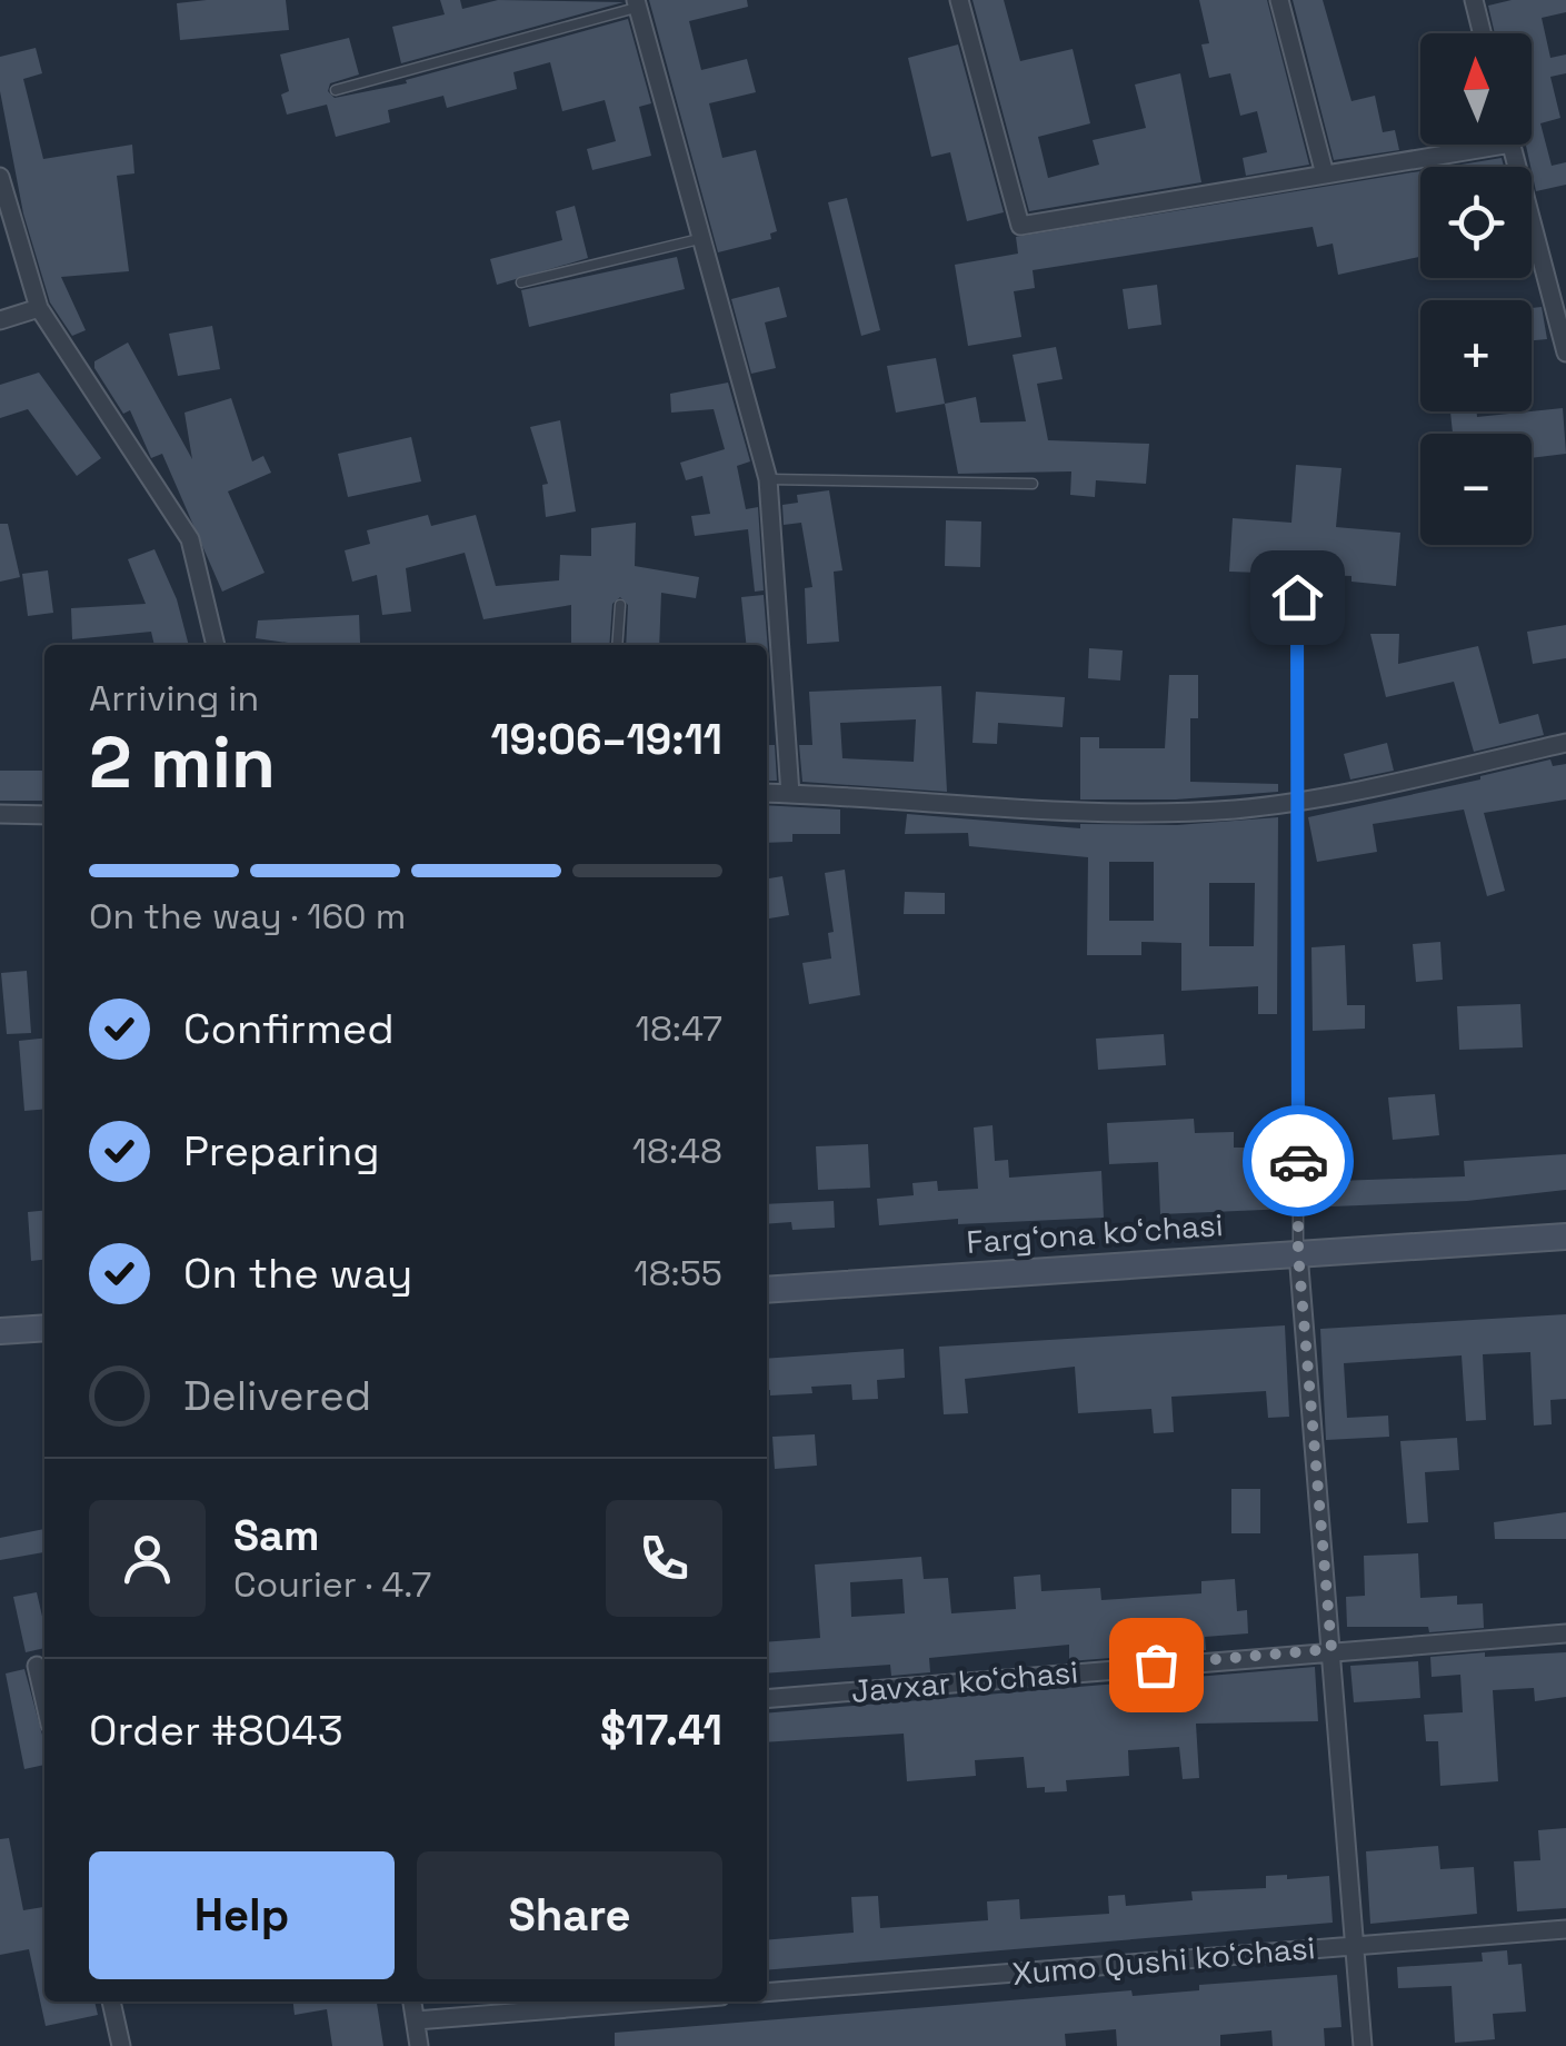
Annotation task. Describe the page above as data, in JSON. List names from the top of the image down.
{
  "streets": {
    "street": ["Fargʻona koʻchasi", "Javxar koʻchasi", "Xumo Qushi koʻchasi"]
  },
  "north": "top",
  "page": {
    "map_buttons": ["+", "−"],
    "heading": ["2 min", "Arriving in", "19:06–19:11"],
    "panel": [
      "Sam",
      "Courier · 4.7",
      "Order #8043",
      "$17.41"
    ],
    "bar": "On the way · 160 m",
    "list": [
      ["Confirmed", "18:47"],
      ["Preparing", "18:48"],
      ["On the way", "18:55"],
      "Delivered"
    ],
    "buttons": ["Help", "Share"]
  }
}
